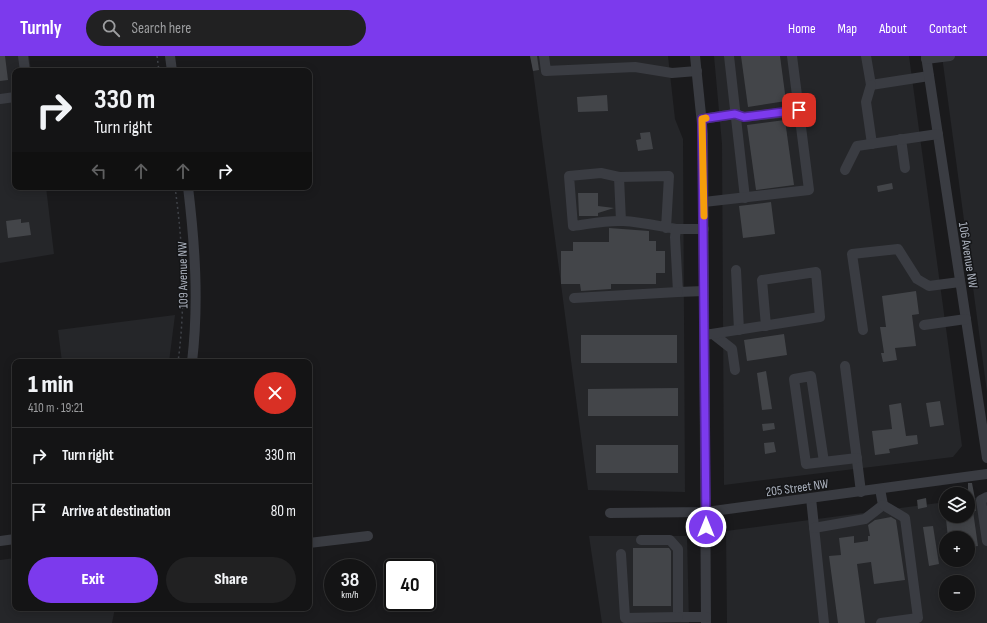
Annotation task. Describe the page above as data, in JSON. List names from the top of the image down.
{
  "streets": {
    "street": ["106 Avenue NW", "109 Avenue NW", "205 Street NW"]
  },
  "page": {
    "header": "Turnly",
    "search": "Search here",
    "nav": [
      "Home",
      "Map",
      "About",
      "Contact"
    ],
    "turn": ["330 m", "Turn right"],
    "heading": ["1 min", "410 m · 19:21"],
    "list": [
      {
        "name": "Turn right",
        "value": "330 m"
      },
      {
        "name": "Arrive at destination",
        "value": "80 m"
      }
    ],
    "map_buttons": ["+", "−"],
    "buttons": ["Exit", "Share"],
    "speed": "38 km/h",
    "limit": "40"
  }
}
